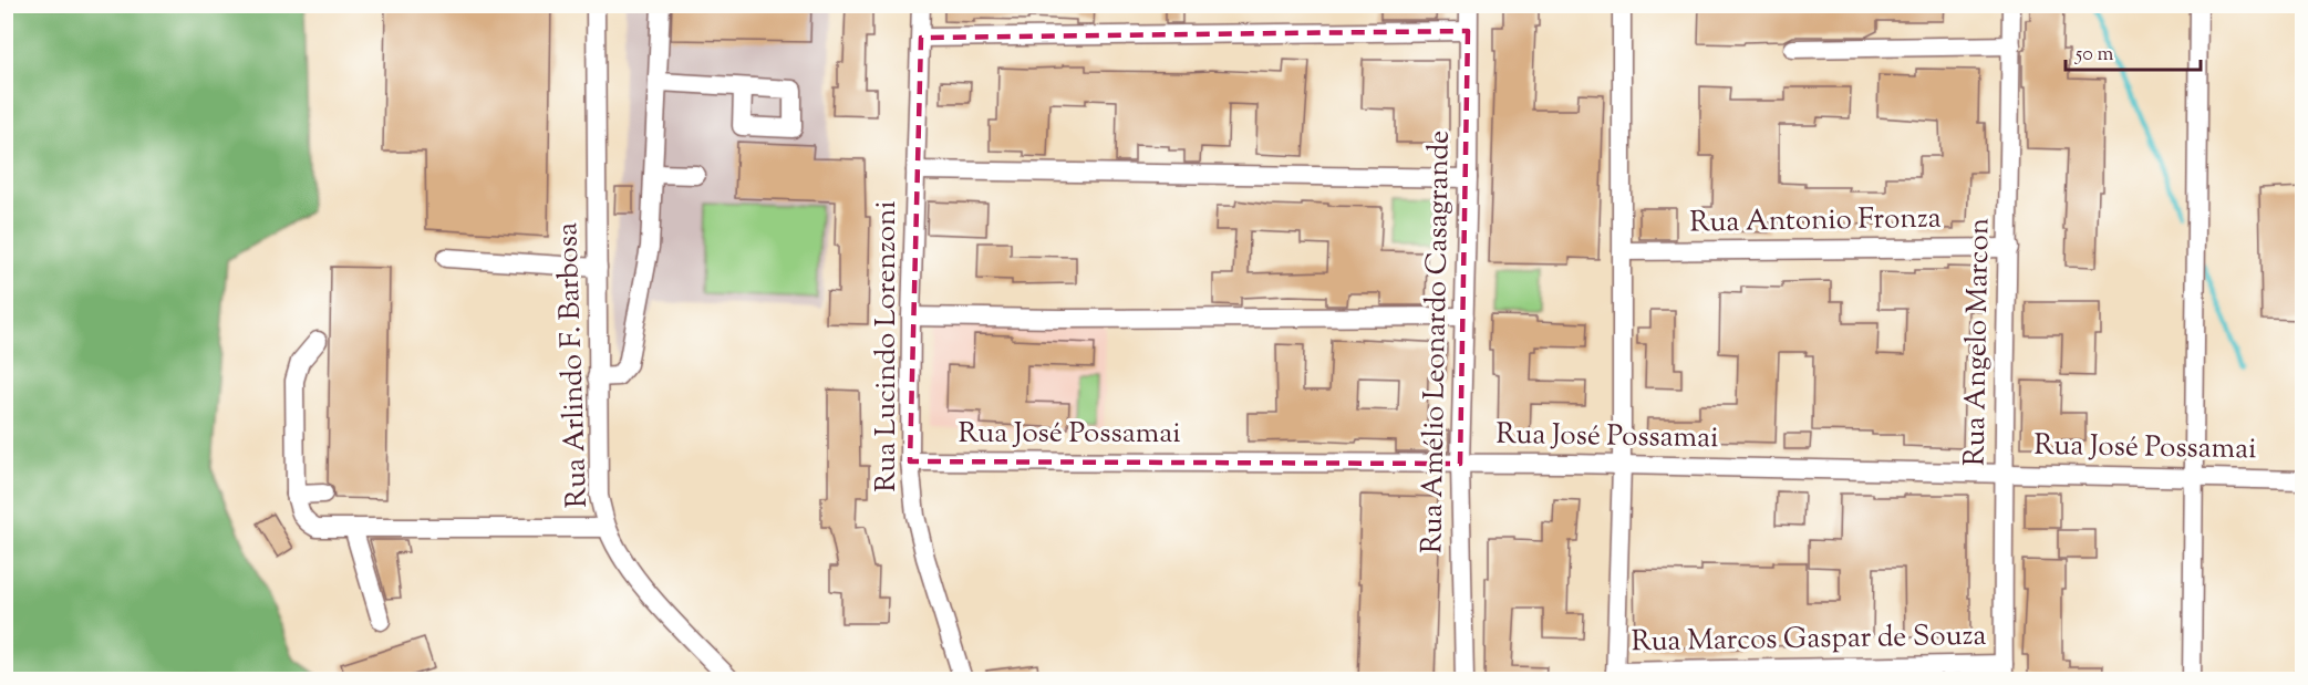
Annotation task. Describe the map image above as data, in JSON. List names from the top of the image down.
{
  "streets": {
    "street": [
      "Rua Antonio Fronza",
      "Rua Amélio Leonardo Casagrande",
      "Rua Angelo Marcon",
      "Rua Lucindo Lorenzoni",
      "Rua Arlindo F. Barbosa",
      "Rua José Possamai",
      "Rua Marcos Gaspar de Souza"
    ]
  },
  "crossings": [
    ["Rua Antonio Fronza", "Rua Angelo Marcon"],
    ["Rua Amélio Leonardo Casagrande", "Rua José Possamai"],
    ["Rua Angelo Marcon", "Rua José Possamai"],
    ["Rua Angelo Marcon", "Rua Marcos Gaspar de Souza"],
    ["Rua Lucindo Lorenzoni", "Rua José Possamai"]
  ],
  "scale_bar": "50 m"
}
